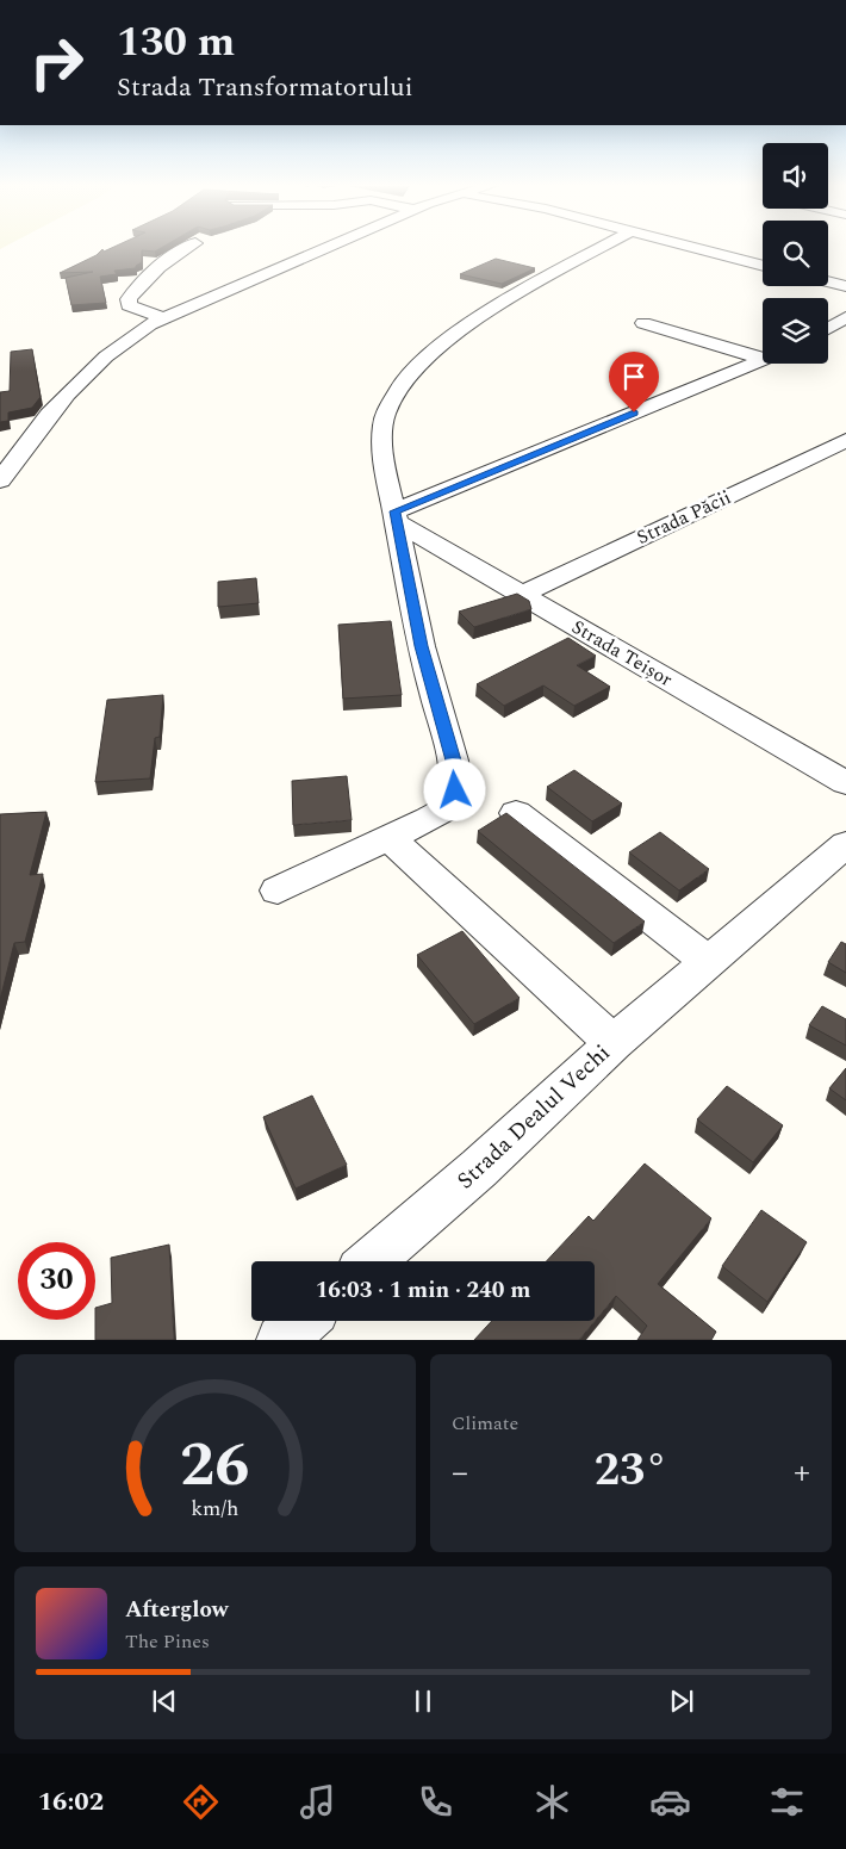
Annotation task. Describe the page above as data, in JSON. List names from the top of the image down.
{
  "streets": {
    "street": ["Strada Păcii", "Strada Teișor", "Strada Dealul Vechi"]
  },
  "crossings": [
    ["Strada Păcii", "Strada Teișor"]
  ],
  "page": {
    "turn": ["130 m", "Strada Transformatorului"],
    "limit": "30",
    "trip": "16:03 · 1 min · 240 m",
    "tile": "Climate",
    "heat": ["−", "23°", "+"],
    "song": ["Afterglow", "The Pines"],
    "tabs": "16:02",
    "gauge": ["26", "km/h"]
  }
}
